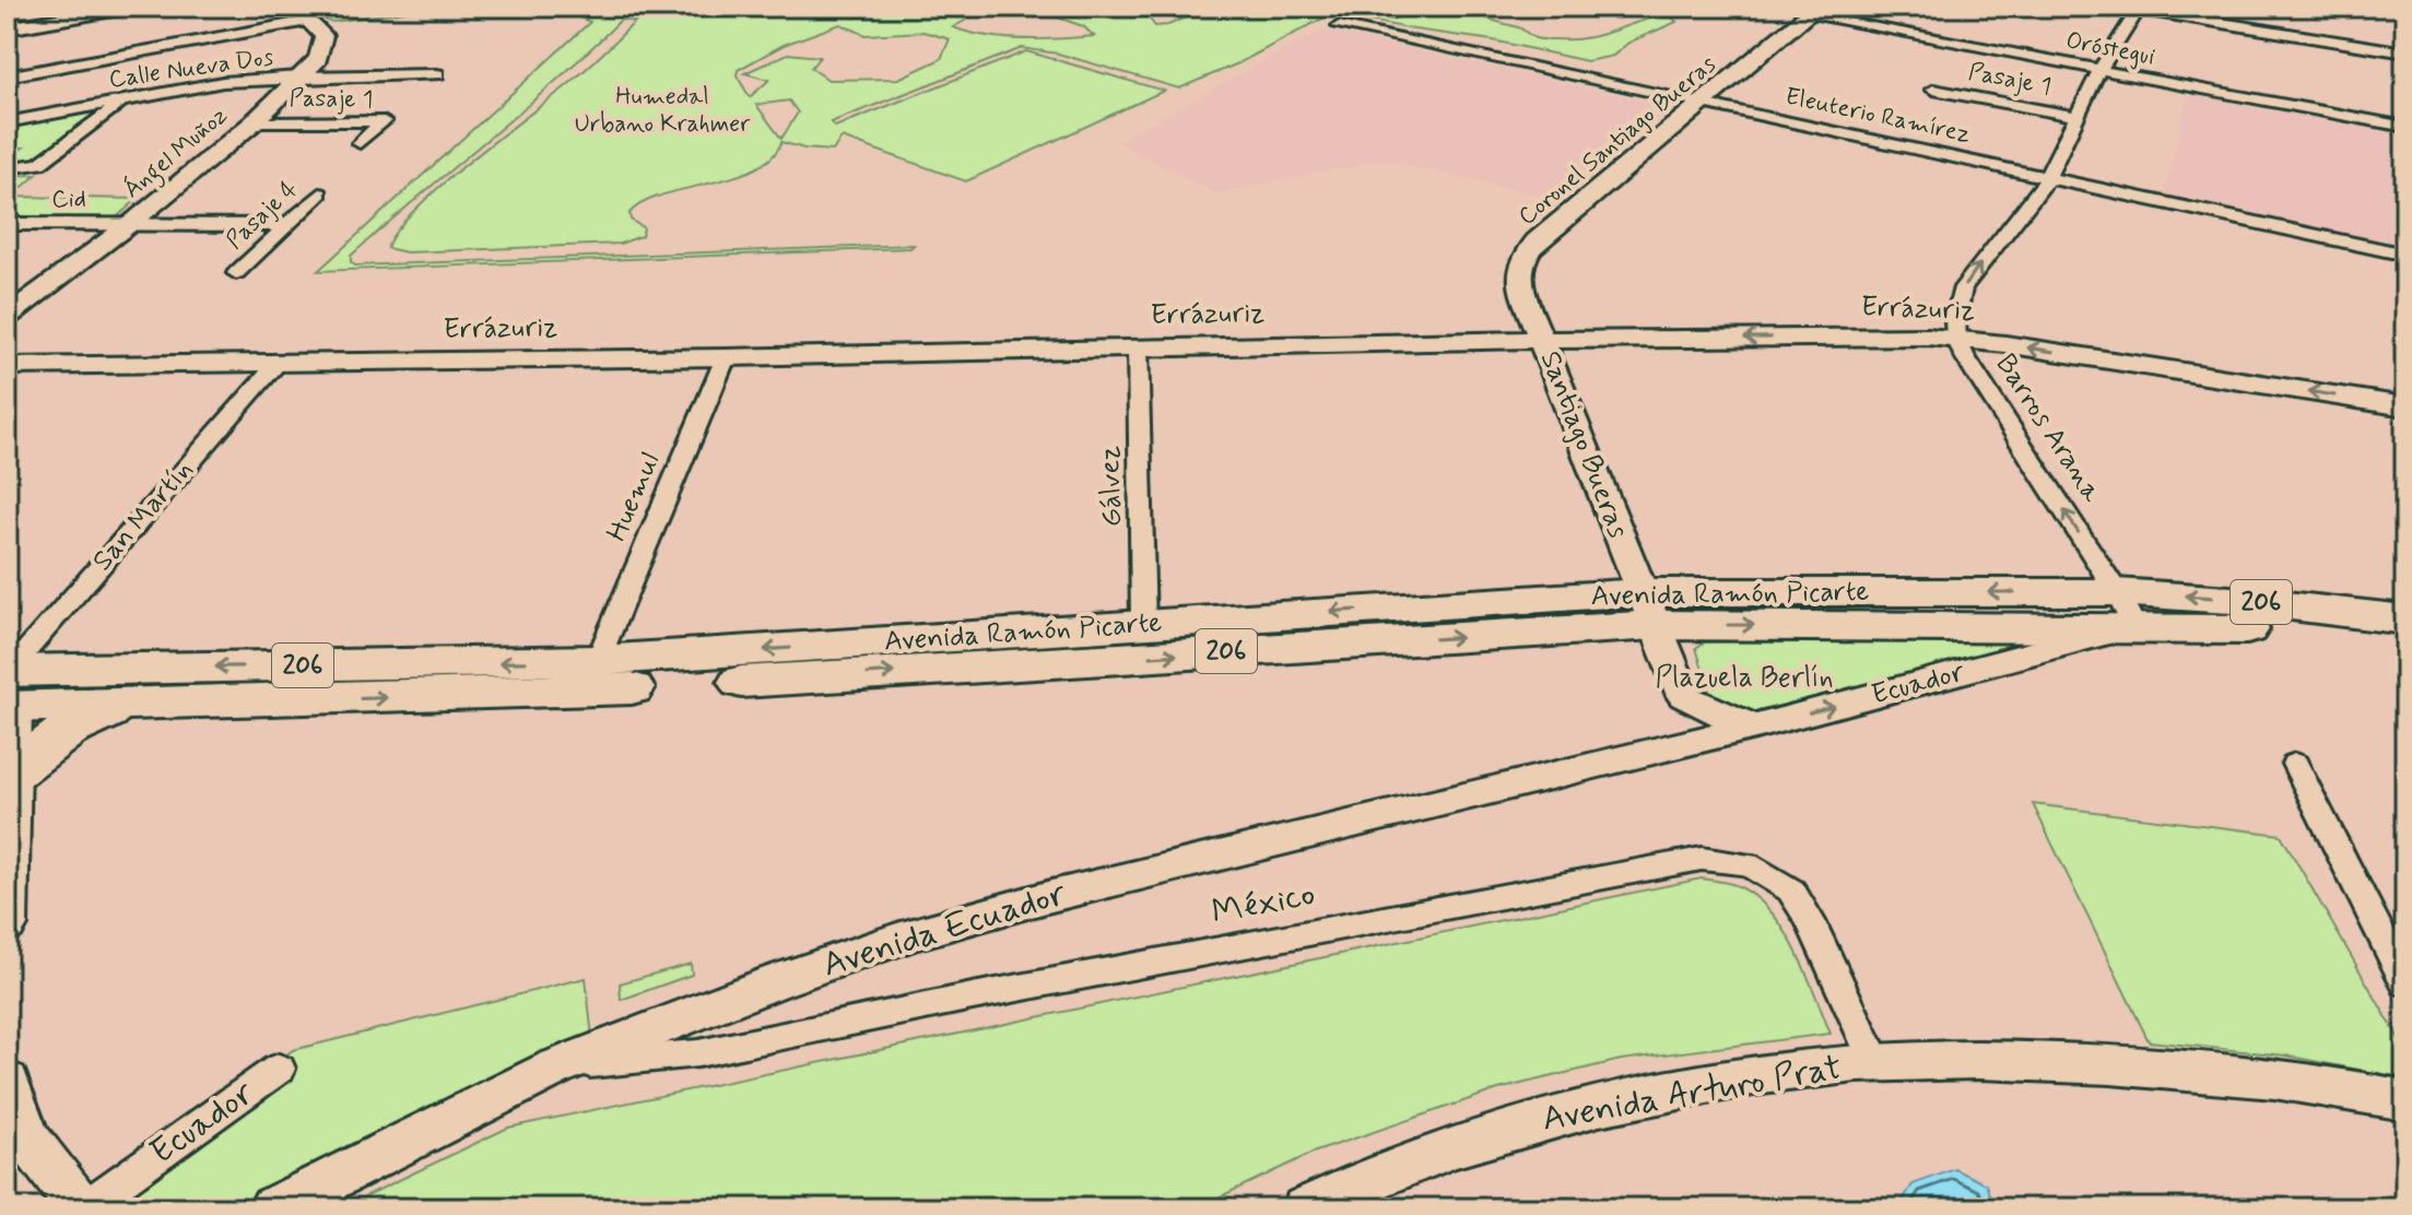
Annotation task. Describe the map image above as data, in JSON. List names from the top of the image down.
{
  "streets": {
    "highway": ["Avenida Ramón Picarte", "206"],
    "main road": [
      "Coronel Santiago Bueras",
      "Ángel Muñoz",
      "Errázuriz",
      "Santiago Bueras",
      "Ecuador",
      "Avenida Ecuador",
      "Avenida Arturo Prat"
    ],
    "street": [
      "Oróstegui",
      "Calle Nueva Dos",
      "Pasaje 1",
      "Eleuterio Ramírez",
      "Cid",
      "Pasaje 4",
      "Barros Arana",
      "Gálvez",
      "Huemul",
      "San Martín",
      "México"
    ]
  },
  "crossings": [
    ["Oróstegui", "Coronel Santiago Bueras"],
    ["Calle Nueva Dos", "Ángel Muñoz"],
    ["Pasaje 1", "Ángel Muñoz"],
    ["Eleuterio Ramírez", "Coronel Santiago Bueras"],
    ["Coronel Santiago Bueras", "Errázuriz"],
    ["Coronel Santiago Bueras", "Santiago Bueras"],
    ["Ángel Muñoz", "Cid"],
    ["Cid", "Pasaje 4"],
    ["Errázuriz", "Barros Arana"],
    ["Errázuriz", "Santiago Bueras"],
    ["Errázuriz", "Gálvez"],
    ["Errázuriz", "Huemul"],
    ["Errázuriz", "San Martín"],
    ["Barros Arana", "Avenida Ramón Picarte"],
    ["Barros Arana", "Ecuador"],
    ["Santiago Bueras", "Avenida Ramón Picarte"],
    ["Gálvez", "Avenida Ramón Picarte"],
    ["Huemul", "Avenida Ramón Picarte"],
    ["San Martín", "Avenida Ramón Picarte"],
    ["Avenida Ramón Picarte", "Ecuador"],
    ["Ecuador", "Avenida Ecuador"],
    ["México", "Avenida Ecuador"],
    ["México", "Avenida Arturo Prat"]
  ],
  "one_way": ["Errázuriz", "Barros Arana", "Ecuador"],
  "parks": ["Humedal Urbano Krahmer", "Plazuela Berlín"]
}
